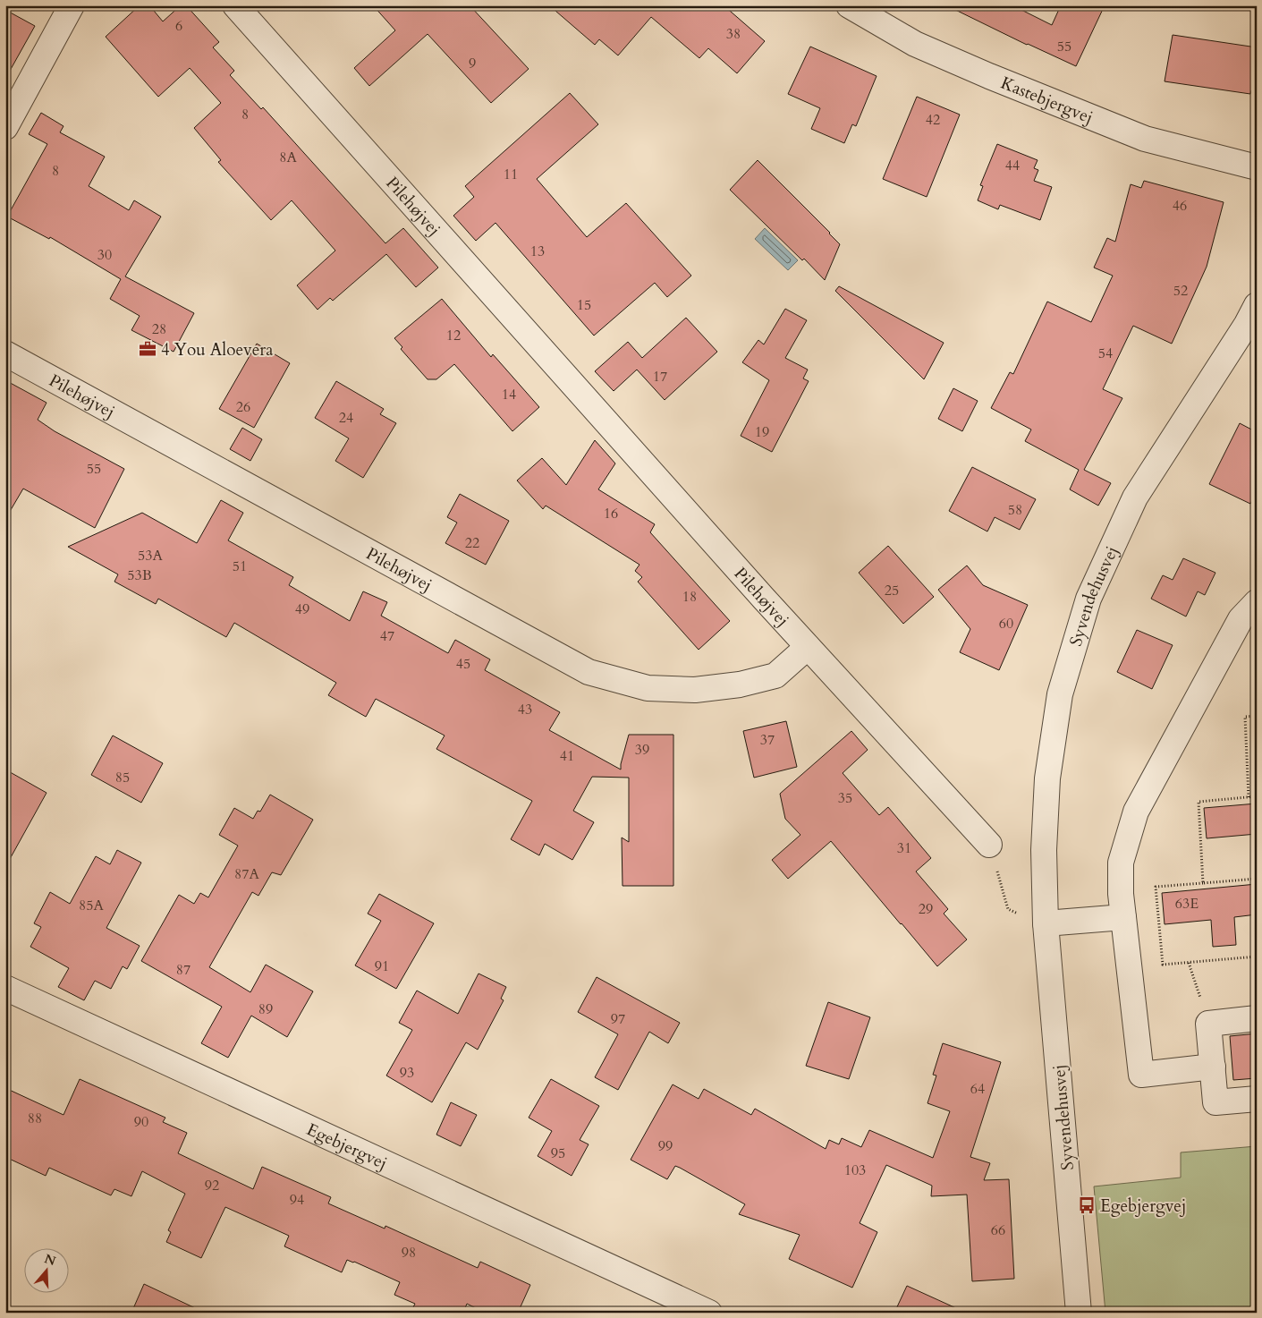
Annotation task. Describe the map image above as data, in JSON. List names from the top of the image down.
{
  "streets": {
    "street": [
      "Kastebjergvej",
      "Pilehøjvej",
      "Syvendehusvej",
      "Egebjergvej"
    ]
  },
  "places": {
    "office": ["4 You Aloevera"],
    "bus stop": ["Egebjergvej"]
  },
  "house_numbers": [
    "6",
    "38",
    "55",
    "9",
    "8",
    "42",
    "8A",
    "44",
    "8",
    "11",
    "46",
    "13",
    "30",
    "52",
    "15",
    "28",
    "12",
    "54",
    "17",
    "14",
    "26",
    "24",
    "19",
    "55",
    "58",
    "16",
    "22",
    "53A",
    "51",
    "53B",
    "25",
    "18",
    "49",
    "60",
    "47",
    "45",
    "43",
    "37",
    "39",
    "41",
    "85",
    "35",
    "31",
    "87A",
    "63E",
    "85A",
    "29",
    "91",
    "87",
    "89",
    "97",
    "93",
    "64",
    "88",
    "90",
    "99",
    "95",
    "103",
    "92",
    "94",
    "66",
    "98"
  ],
  "north": "top"
}
